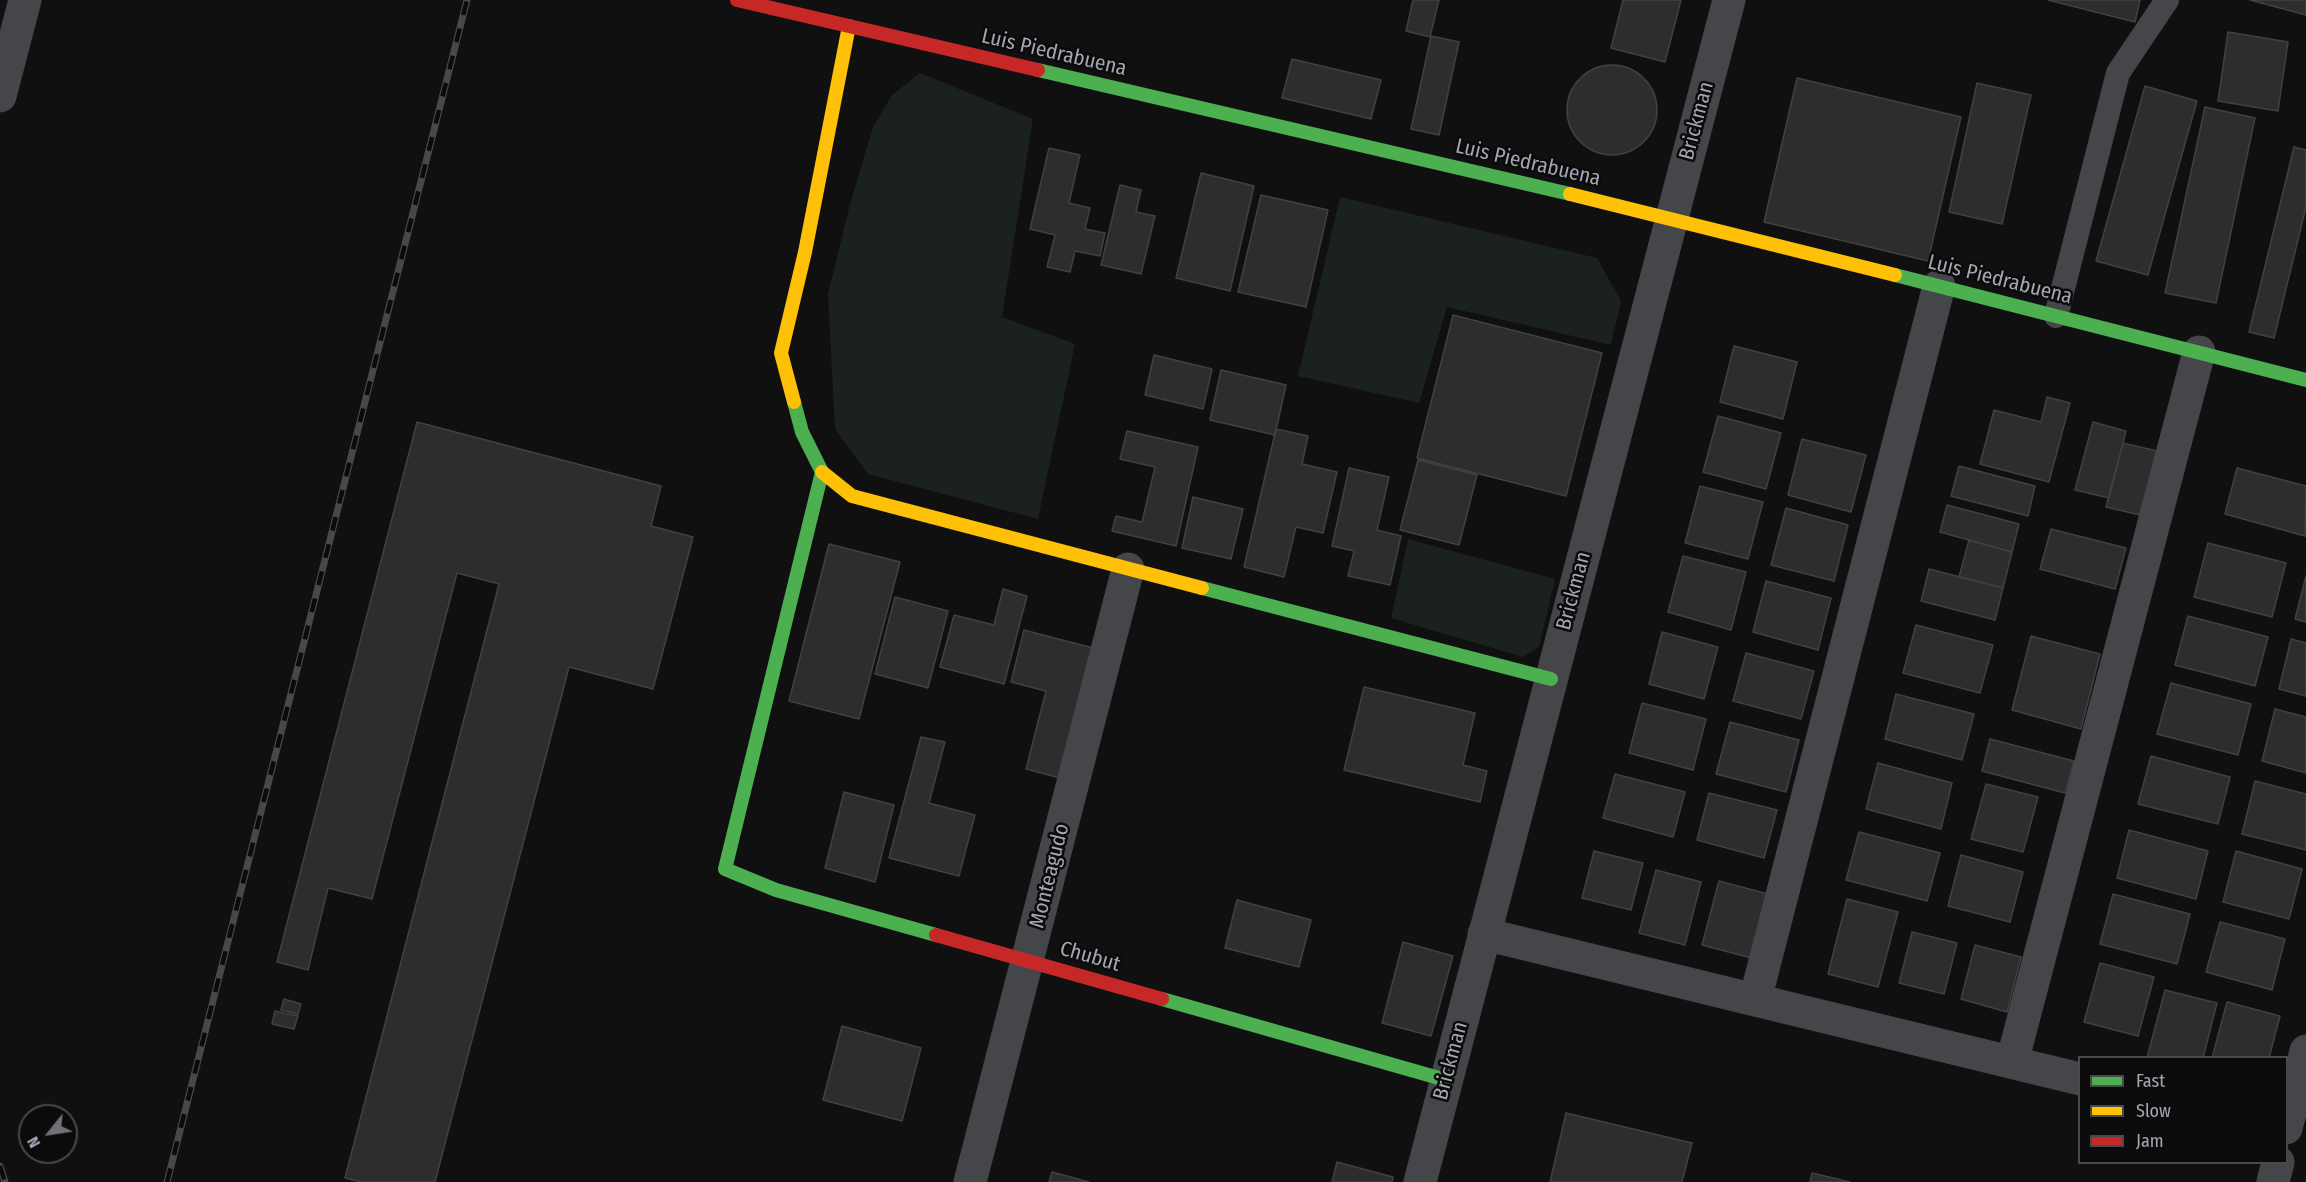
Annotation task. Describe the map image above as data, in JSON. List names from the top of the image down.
{
  "streets": {
    "street": [
      "Luis Piedrabuena",
      "Brickman",
      "Monteagudo",
      "Chubut"
    ]
  },
  "crossings": [
    ["Luis Piedrabuena", "Brickman"],
    ["Brickman", "Chubut"],
    ["Monteagudo", "Chubut"]
  ],
  "legend": ["Fast", "Slow", "Jam"],
  "north": "bottom left"
}
